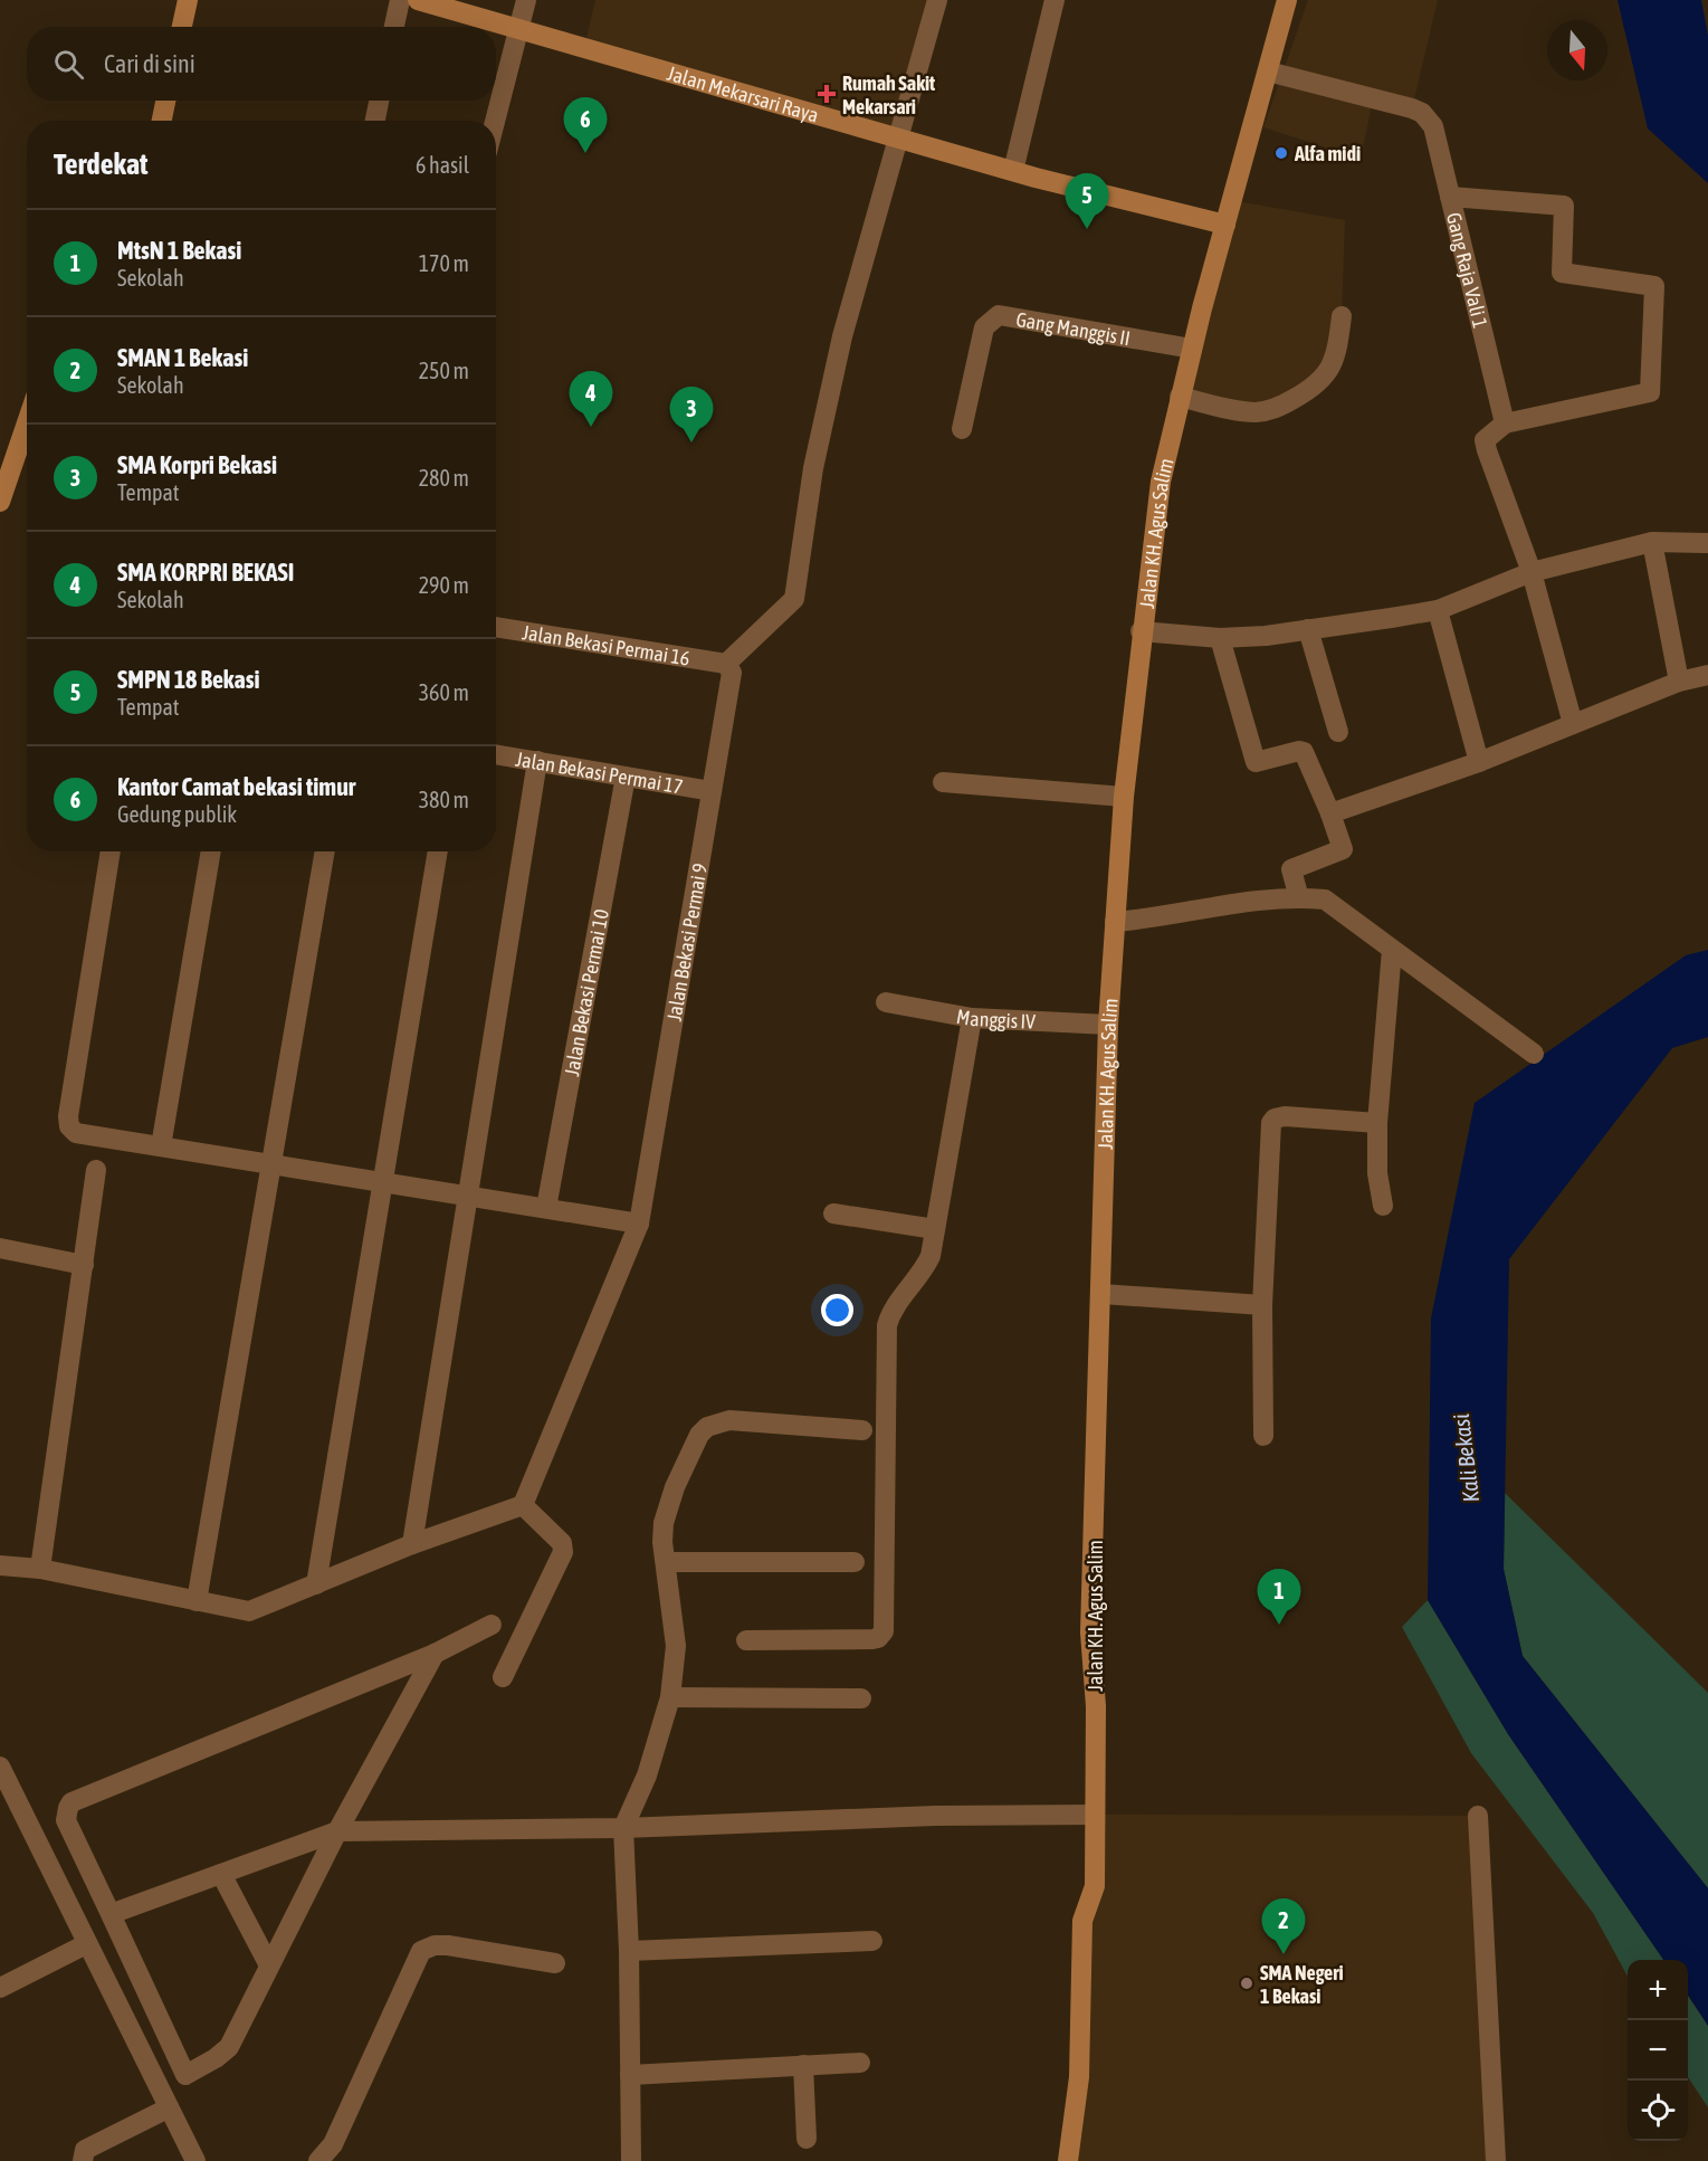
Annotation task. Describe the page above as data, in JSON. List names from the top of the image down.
{
  "streets": {
    "street": [
      "Jalan Mekarsari Raya",
      "Gang Raja Vali 1",
      "Gang Manggis II",
      "Jalan KH. Agus Salim",
      "Jalan Bekasi Permai 16",
      "Jalan Bekasi Permai 17",
      "Jalan Bekasi Permai 9",
      "Jalan Bekasi Permai 10",
      "Manggis IV"
    ]
  },
  "crossings": [
    ["Jalan Mekarsari Raya", "Jalan KH. Agus Salim"],
    ["Gang Raja Vali 1", "Jalan KH. Agus Salim"],
    ["Gang Manggis II", "Jalan KH. Agus Salim"],
    ["Jalan KH. Agus Salim", "Manggis IV"],
    ["Jalan Bekasi Permai 16", "Jalan Bekasi Permai 9"],
    ["Jalan Bekasi Permai 17", "Jalan Bekasi Permai 9"],
    ["Jalan Bekasi Permai 17", "Jalan Bekasi Permai 10"]
  ],
  "water": ["Kali Bekasi"],
  "places": {
    "health": ["Rumah Sakit Mekarsari"],
    "other": ["Alfa midi", "SMA Negeri 1 Bekasi"]
  },
  "north": "bottom",
  "page": {
    "search": "Cari di sini",
    "pins": [
      "6",
      "5",
      "4",
      "3",
      "1",
      "2"
    ],
    "heading": ["Terdekat", "6 hasil"],
    "list": [
      {
        "mark": "1",
        "name": "MtsN 1 Bekasi",
        "note": "Sekolah",
        "value": "170 m"
      },
      {
        "mark": "2",
        "name": "SMAN 1 Bekasi",
        "note": "Sekolah",
        "value": "250 m"
      },
      {
        "mark": "3",
        "name": "SMA Korpri Bekasi",
        "note": "Tempat",
        "value": "280 m"
      },
      {
        "mark": "4",
        "name": "SMA KORPRI BEKASI",
        "note": "Sekolah",
        "value": "290 m"
      },
      {
        "mark": "5",
        "name": "SMPN 18 Bekasi",
        "note": "Tempat",
        "value": "360 m"
      },
      {
        "mark": "6",
        "name": "Kantor Camat bekasi timur",
        "note": "Gedung publik",
        "value": "380 m"
      }
    ],
    "map_buttons": ["+", "−"]
  }
}
